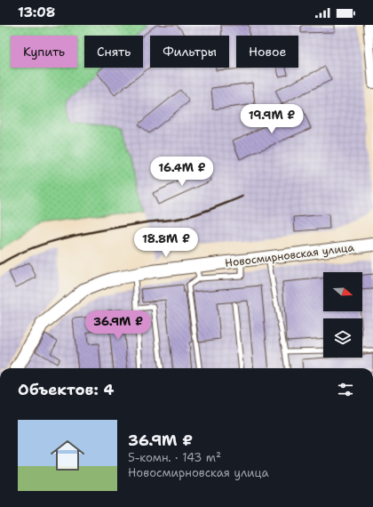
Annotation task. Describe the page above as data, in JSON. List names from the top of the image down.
{
  "streets": {
    "street": ["Новосмирновская улица"]
  },
  "north": "right",
  "page": {
    "status": "13:08",
    "chip": [
      "Купить",
      "Снять",
      "Фильтры",
      "Новое"
    ],
    "price": [
      "19.9M ₽",
      "16.4M ₽",
      "18.8M ₽",
      "36.9M ₽"
    ],
    "heading": "Объектов: 4",
    "list": [
      {
        "name": "36.9M ₽",
        "note": "5-комн. · 143 m² · Новосмирновская улица"
      }
    ]
  }
}
